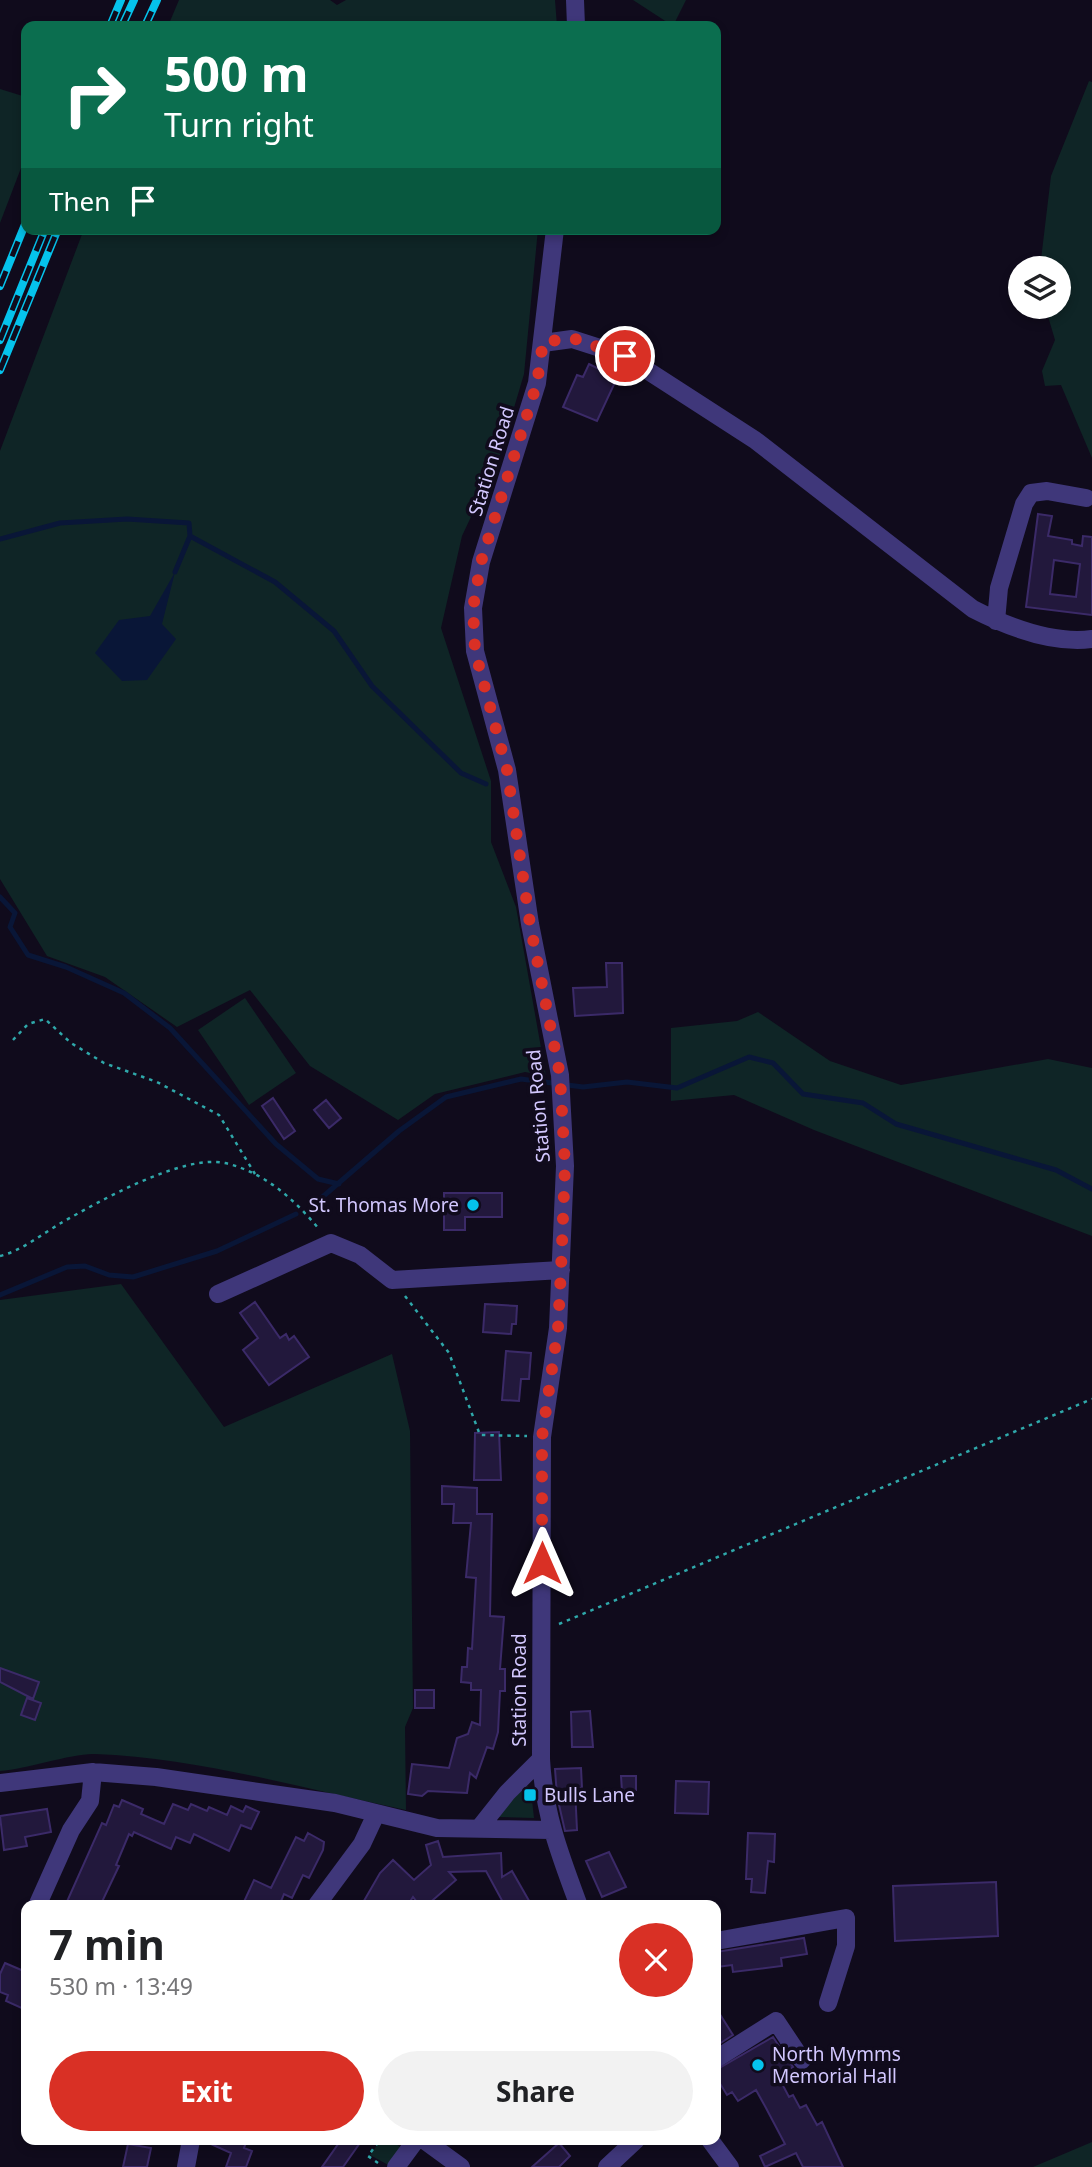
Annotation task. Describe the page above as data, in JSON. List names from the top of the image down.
{
  "streets": {
    "street": ["Station Road"]
  },
  "places": {
    "other": ["St. Thomas More", "North Mymms Memorial Hall"],
    "transit": ["Bulls Lane"]
  },
  "page": {
    "turn": ["500 m", "Turn right"],
    "then": "Then",
    "heading": ["7 min", "530 m · 13:49"],
    "buttons": ["Exit", "Share"]
  }
}
